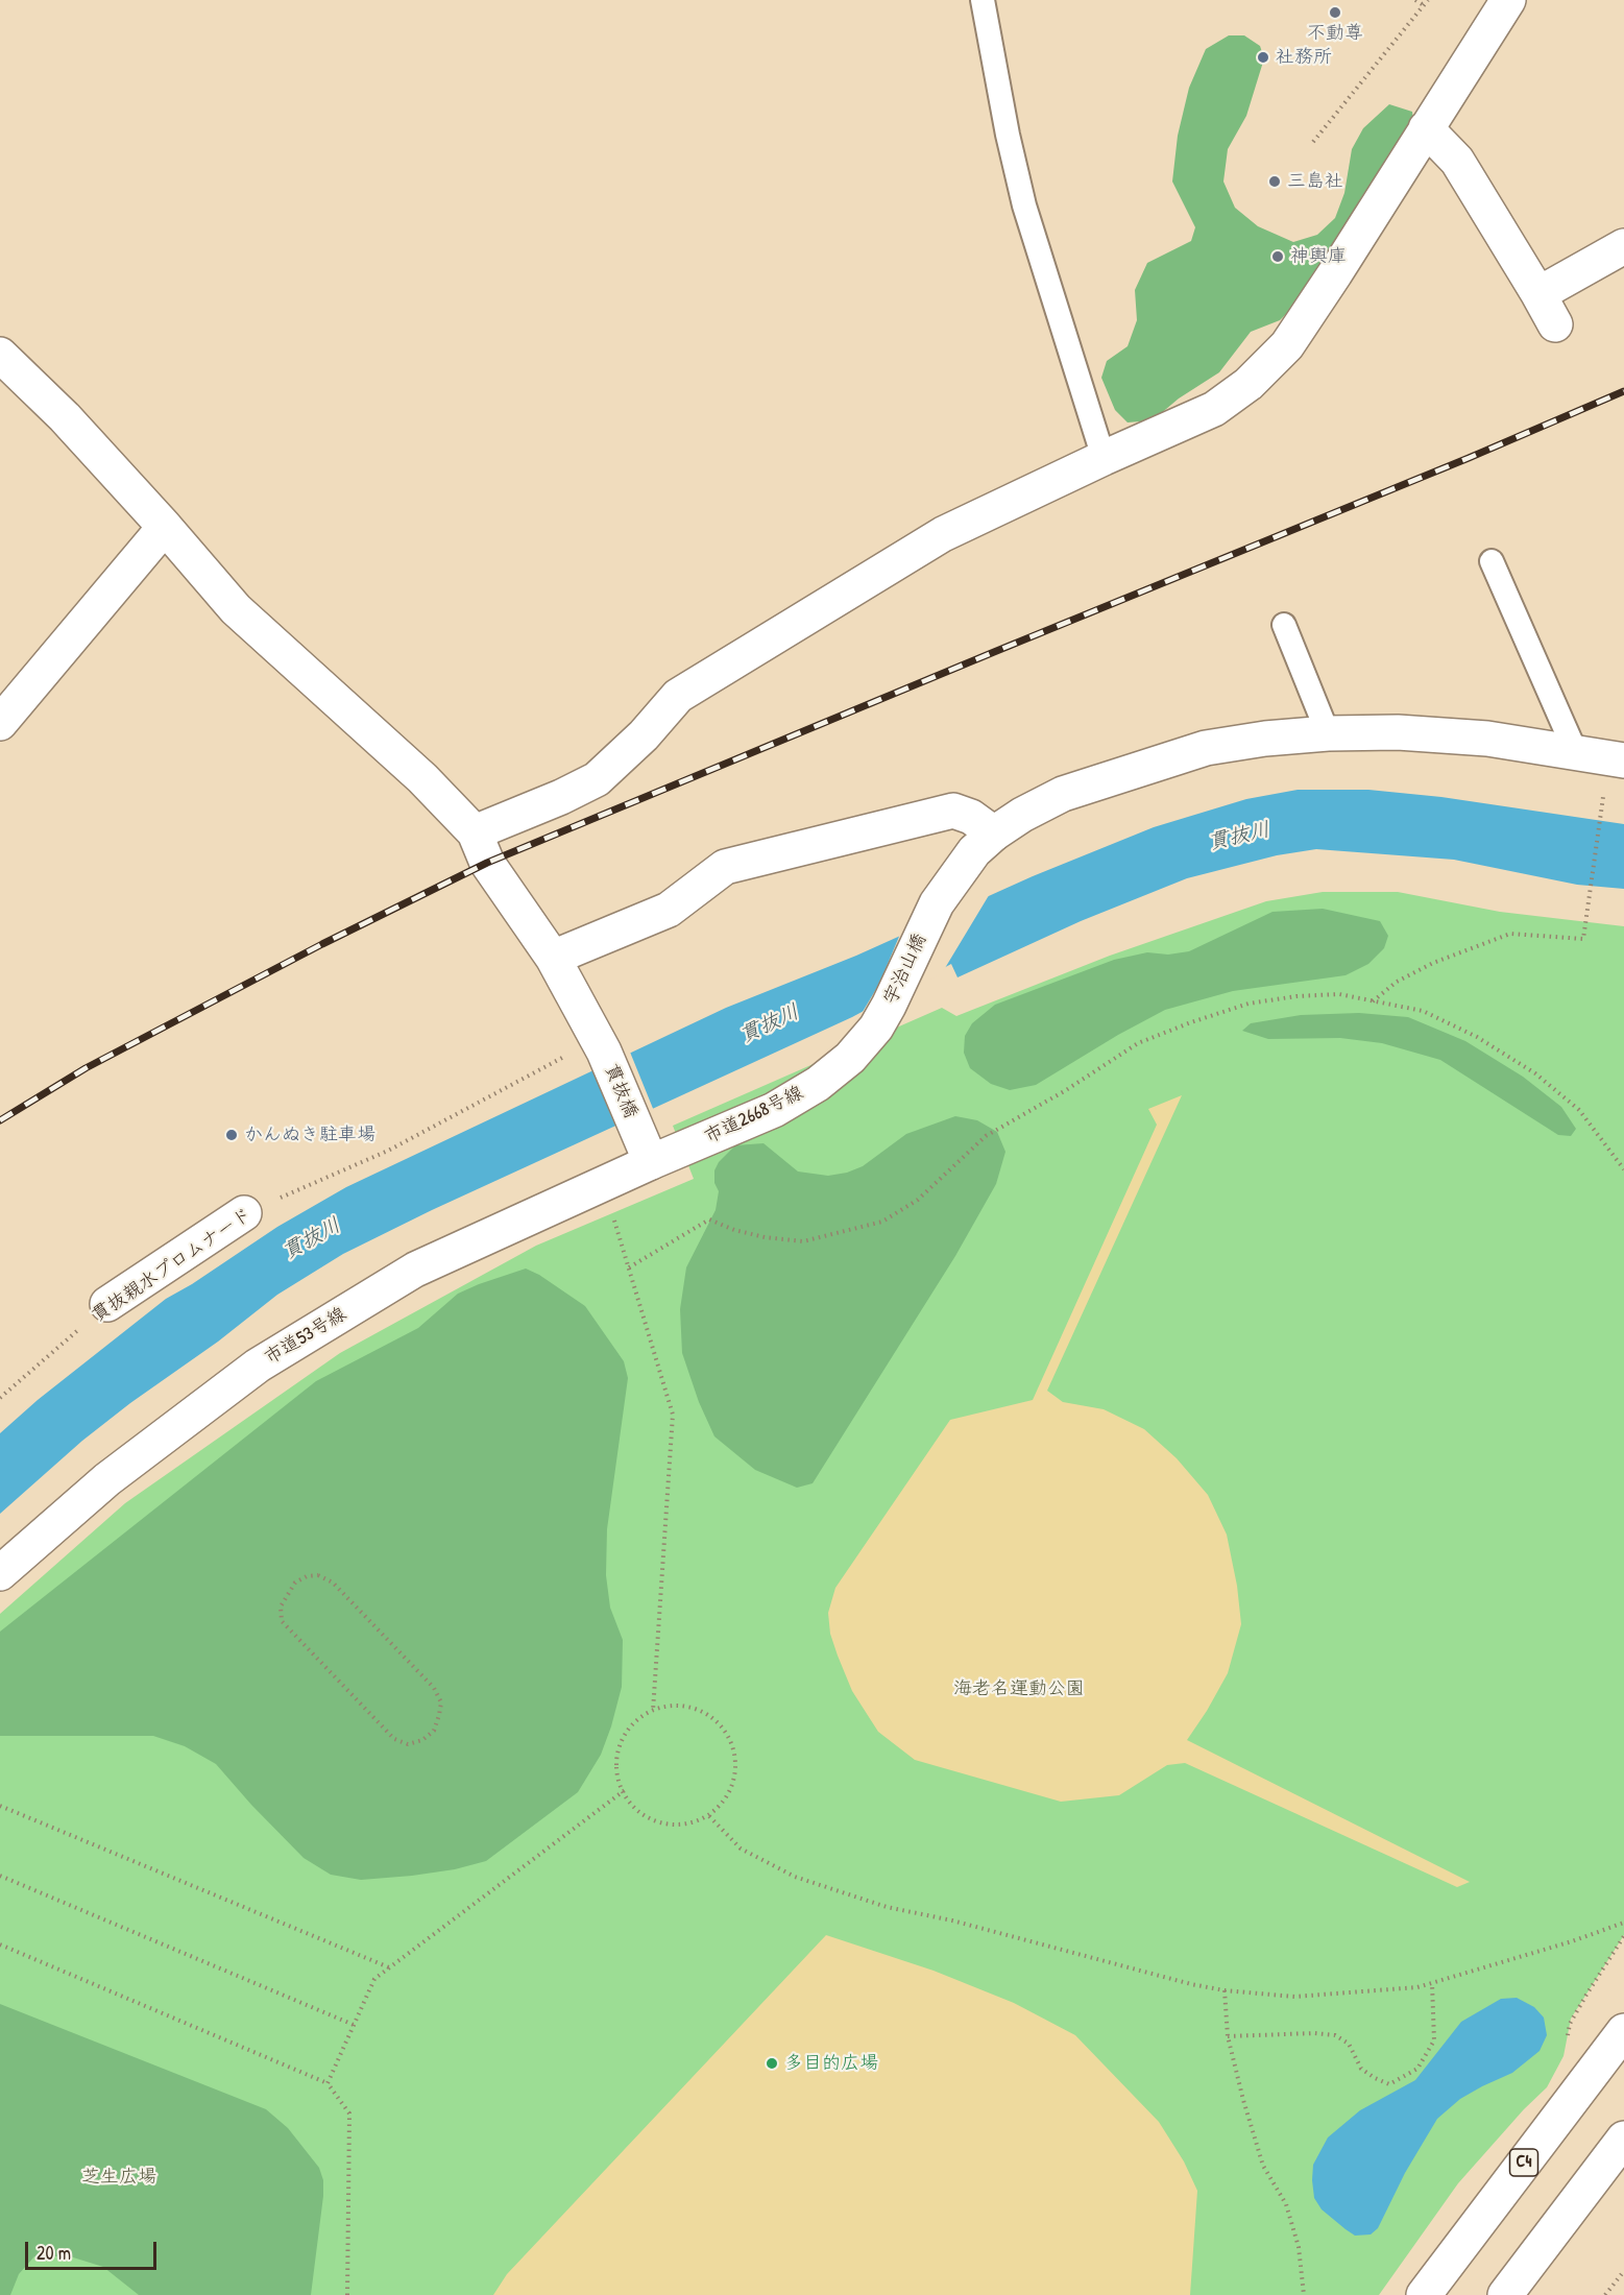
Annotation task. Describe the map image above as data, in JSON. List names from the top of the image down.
{
  "streets": {
    "main road": [
      "宇治山橋",
      "貫抜橋",
      "市道2668号線",
      "貫抜親水プロムナード",
      "市道53号線",
      "C4"
    ]
  },
  "crossings": [
    ["宇治山橋", "市道2668号線"],
    ["貫抜橋", "市道2668号線"],
    ["貫抜橋", "貫抜親水プロムナード"],
    ["貫抜橋", "市道53号線"],
    ["市道2668号線", "市道53号線"]
  ],
  "water": ["貫抜川"],
  "parks": ["海老名運動公園", "芝生広場"],
  "places": [
    "不動尊",
    "社務所",
    "三島社",
    "神輿庫",
    "かんぬき駐車場",
    "多目的広場"
  ],
  "scale_bar": "20 m"
}
